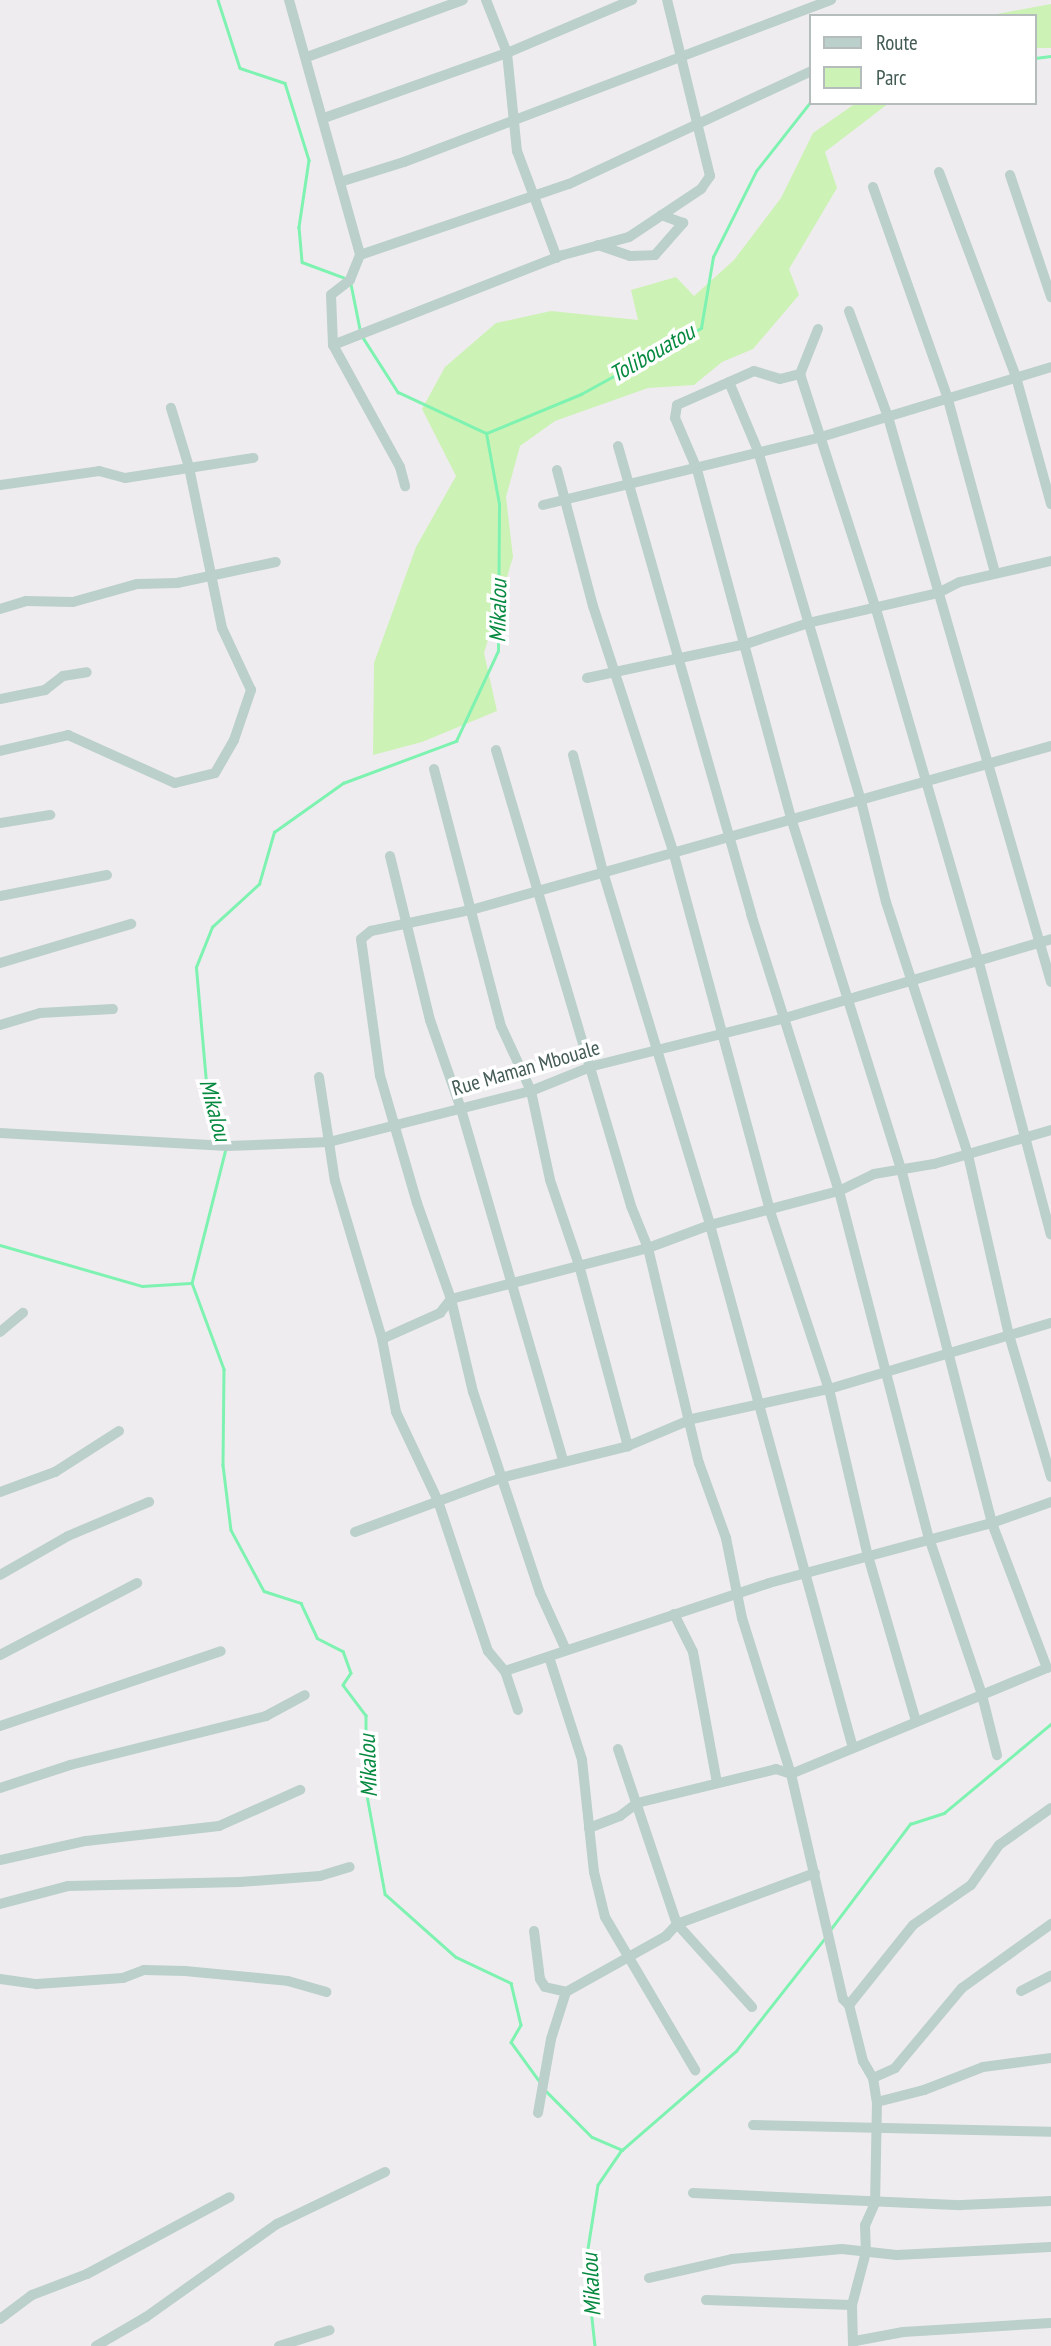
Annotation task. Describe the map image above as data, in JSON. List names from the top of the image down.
{
  "streets": {
    "street": ["Rue Maman Mbouale"]
  },
  "water": ["Tolibouatou", "Mikalou"],
  "legend": ["Route", "Parc"]
}
